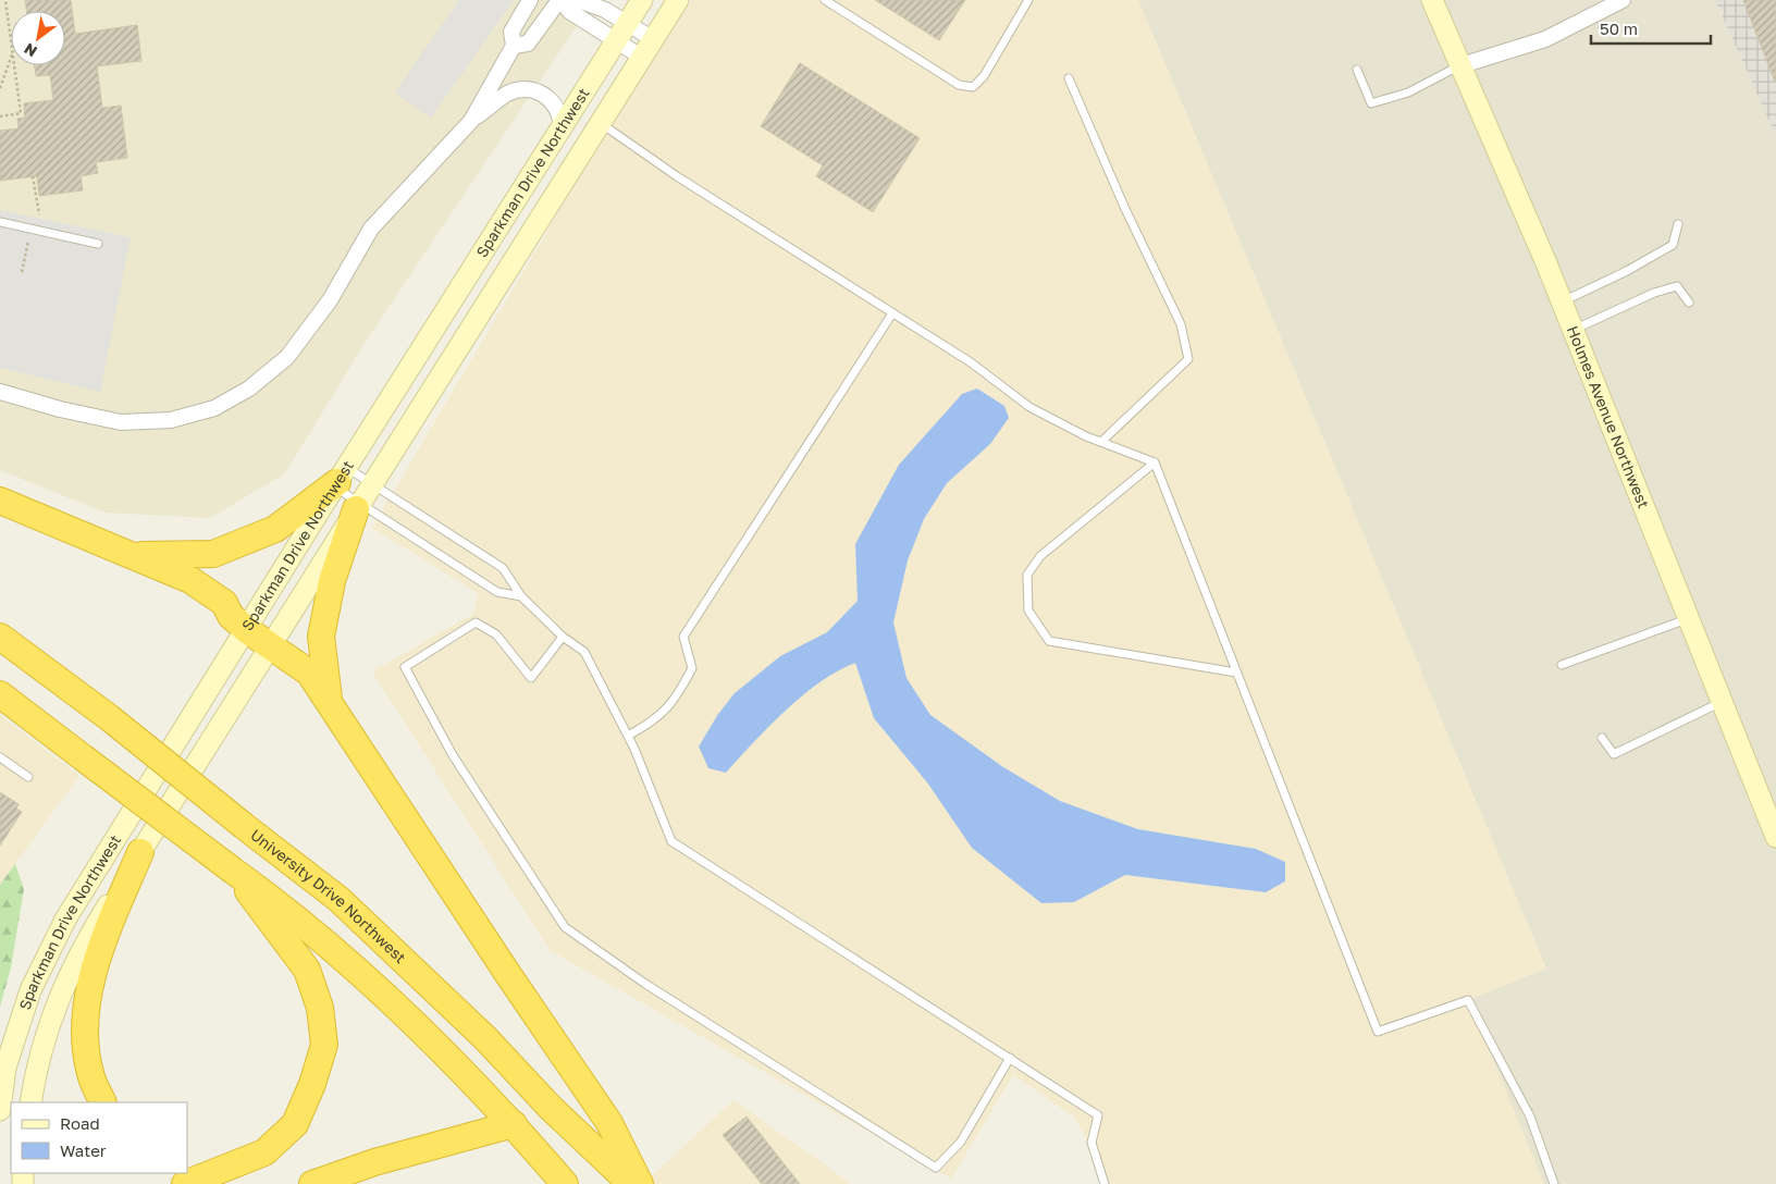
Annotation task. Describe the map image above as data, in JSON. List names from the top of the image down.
{
  "streets": {
    "highway": ["University Drive Northwest"],
    "main road": ["Sparkman Drive Northwest", "Holmes Avenue Northwest"]
  },
  "legend": ["Road", "Water"],
  "scale_bar": "50 m",
  "north": "bottom left"
}
